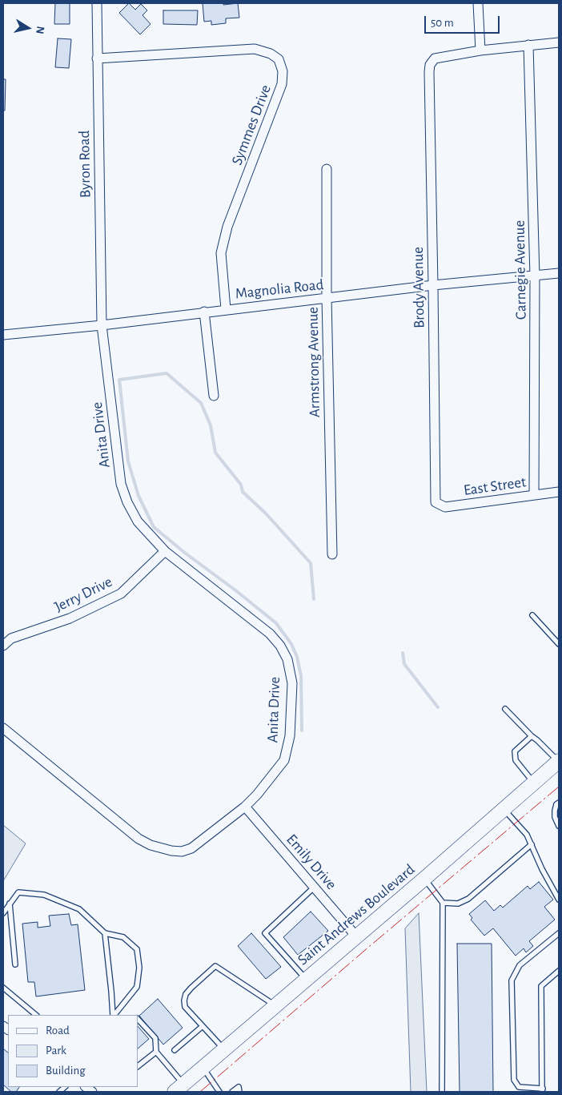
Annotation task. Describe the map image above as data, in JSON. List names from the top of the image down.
{
  "streets": {
    "main road": ["Saint Andrews Boulevard"],
    "street": [
      "Symmes Drive",
      "Byron Road",
      "Carnegie Avenue",
      "Brody Avenue",
      "Magnolia Road",
      "Armstrong Avenue",
      "Anita Drive",
      "East Street",
      "Jerry Drive",
      "Emily Drive"
    ]
  },
  "crossings": [
    ["Symmes Drive", "Byron Road"],
    ["Symmes Drive", "Magnolia Road"],
    ["Byron Road", "Magnolia Road"],
    ["Byron Road", "Anita Drive"],
    ["Carnegie Avenue", "Magnolia Road"],
    ["Carnegie Avenue", "East Street"],
    ["Brody Avenue", "Magnolia Road"],
    ["Brody Avenue", "East Street"],
    ["Magnolia Road", "Armstrong Avenue"],
    ["Magnolia Road", "Anita Drive"],
    ["Anita Drive", "Jerry Drive"],
    ["Anita Drive", "Emily Drive"],
    ["Emily Drive", "Saint Andrews Boulevard"]
  ],
  "legend": ["Road", "Park", "Building"],
  "scale_bar": "50 m",
  "north": "right"
}
